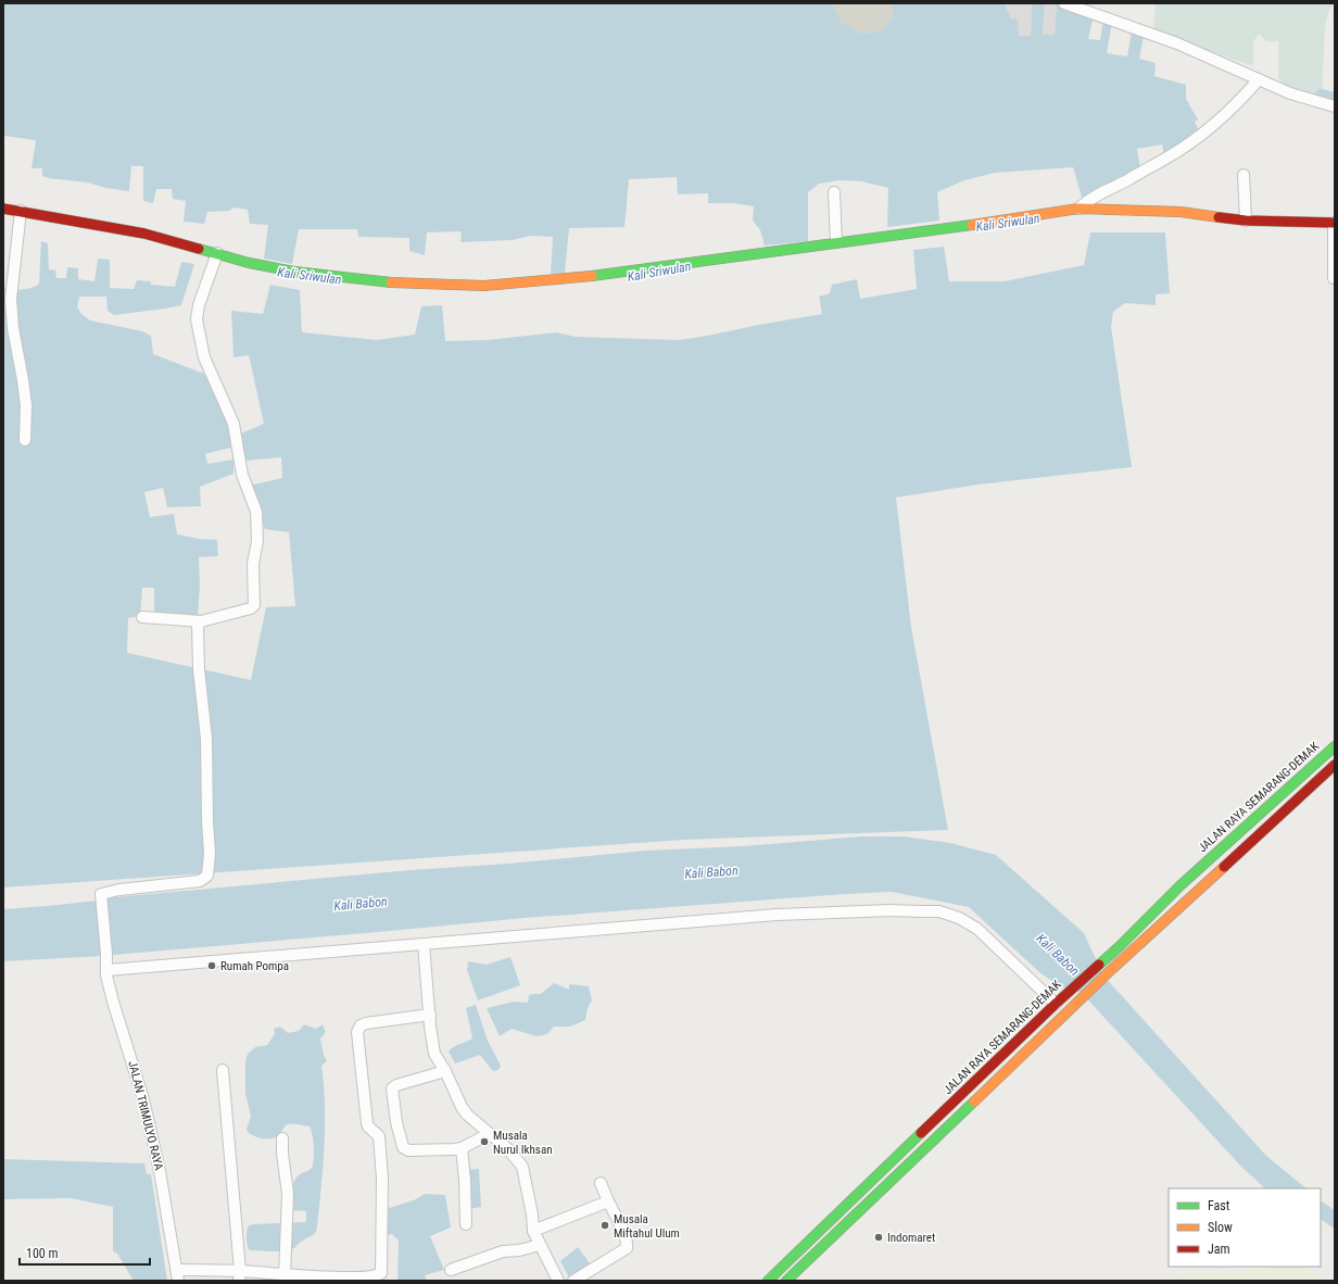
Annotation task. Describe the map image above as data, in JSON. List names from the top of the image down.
{
  "streets": {
    "main road": ["JALAN RAYA SEMARANG-DEMAK"],
    "street": ["JALAN TRIMULYO RAYA"]
  },
  "water": ["Kali Sriwulan", "Kali Babon"],
  "places": [
    "Rumah Pompa",
    "Musala Nurul Ikhsan",
    "Musala Miftahul Ulum",
    "Indomaret"
  ],
  "legend": ["Fast", "Slow", "Jam"],
  "scale_bar": "100 m"
}
